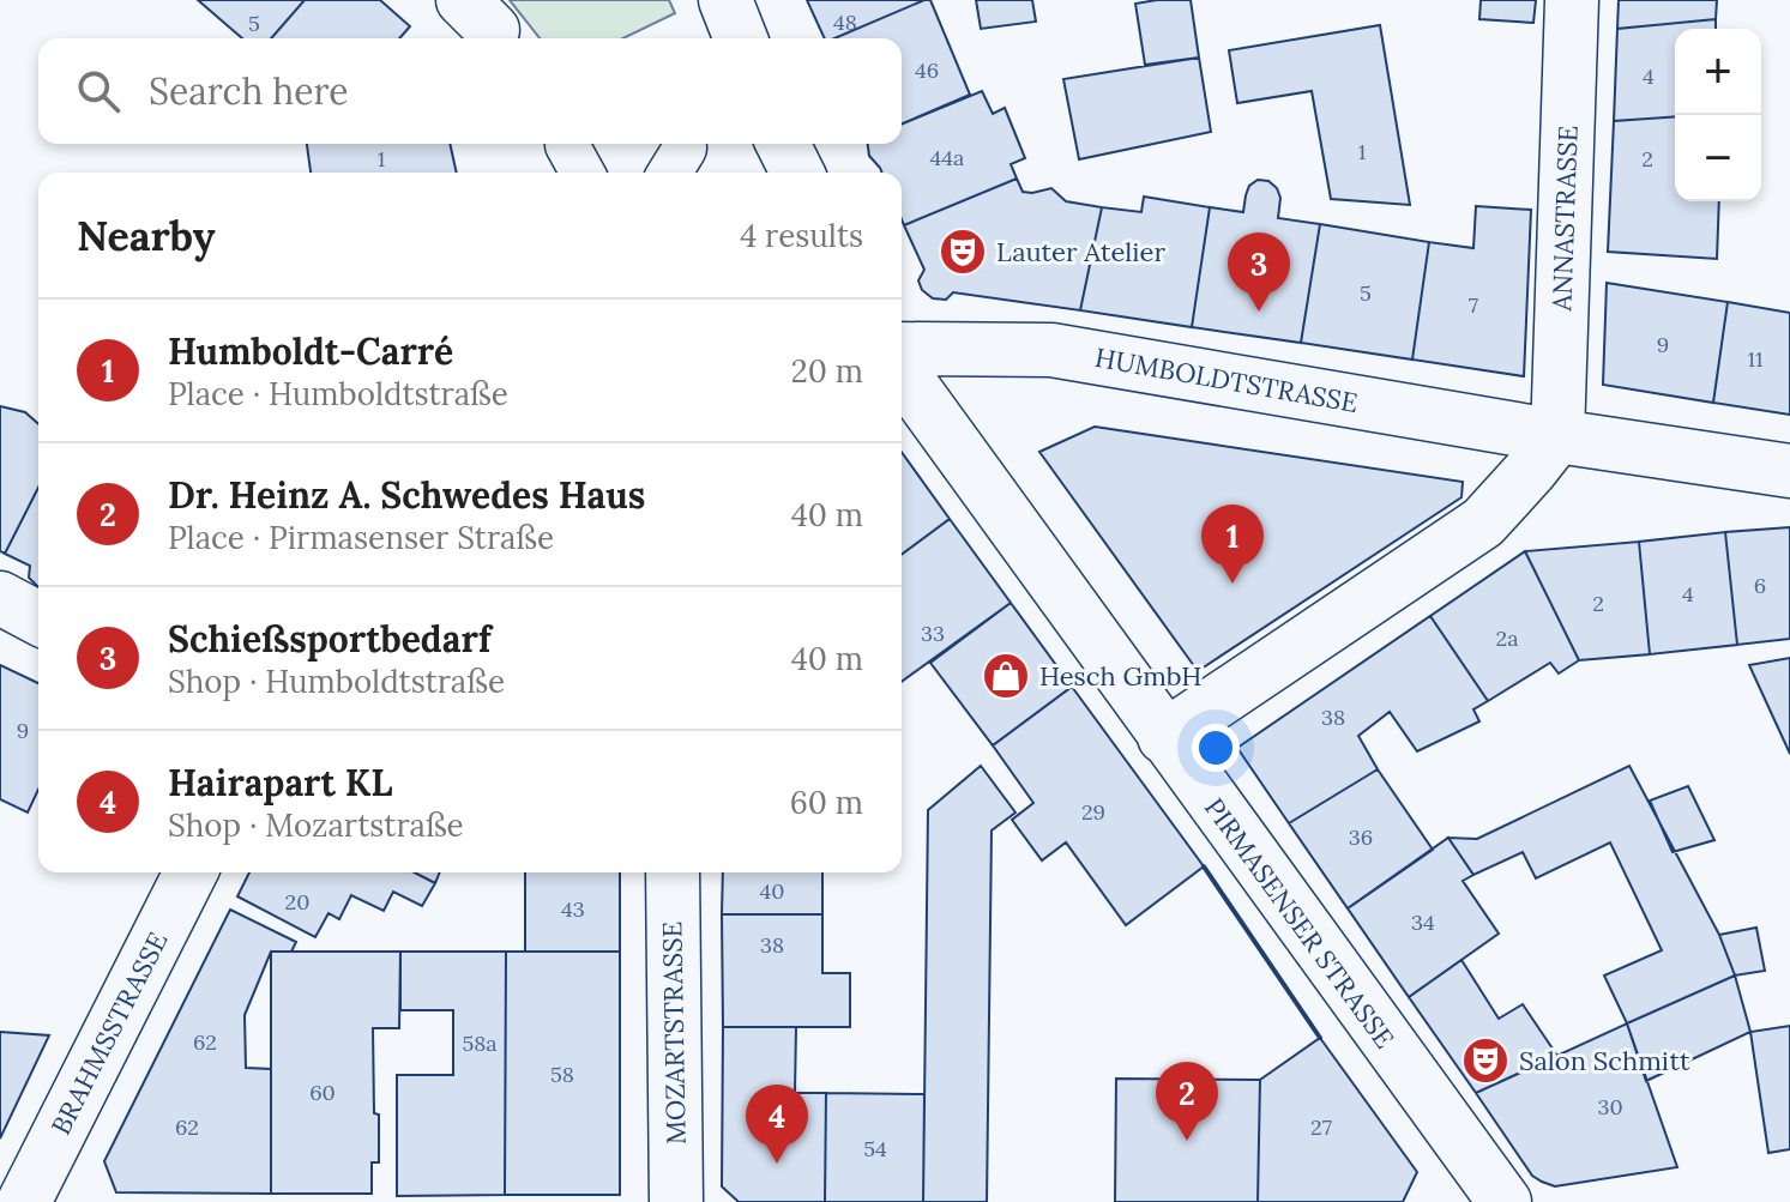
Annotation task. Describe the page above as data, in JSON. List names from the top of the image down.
{
  "streets": {
    "street": [
      "ANNASTRASSE",
      "HUMBOLDTSTRASSE",
      "PIRMASENSER STRASSE",
      "BRAHMSSTRASSE",
      "MOZARTSTRASSE"
    ]
  },
  "crossings": [
    ["ANNASTRASSE", "HUMBOLDTSTRASSE"]
  ],
  "places": {
    "theatre": ["Lauter Atelier", "Salon Schmitt"],
    "shop": ["Hesch GmbH"]
  },
  "house_numbers": [
    "48",
    "5",
    "46",
    "4",
    "1",
    "44a",
    "1",
    "2",
    "5",
    "7",
    "9",
    "11",
    "6",
    "4",
    "2",
    "33",
    "2a",
    "38",
    "9",
    "29",
    "36",
    "40",
    "20",
    "43",
    "34",
    "38",
    "62",
    "58a",
    "58",
    "60",
    "30",
    "62",
    "27",
    "54"
  ],
  "page": {
    "map_buttons": ["+", "−"],
    "search": "Search here",
    "heading": ["Nearby", "4 results"],
    "pins": [
      "3",
      "1",
      "2",
      "4"
    ],
    "list": [
      {
        "mark": "1",
        "name": "Humboldt-Carré",
        "note": "Place · Humboldtstraße",
        "value": "20 m"
      },
      {
        "mark": "2",
        "name": "Dr. Heinz A. Schwedes Haus",
        "note": "Place · Pirmasenser Straße",
        "value": "40 m"
      },
      {
        "mark": "3",
        "name": "Schießsportbedarf",
        "note": "Shop · Humboldtstraße",
        "value": "40 m"
      },
      {
        "mark": "4",
        "name": "Hairapart KL",
        "note": "Shop · Mozartstraße",
        "value": "60 m"
      }
    ]
  }
}
